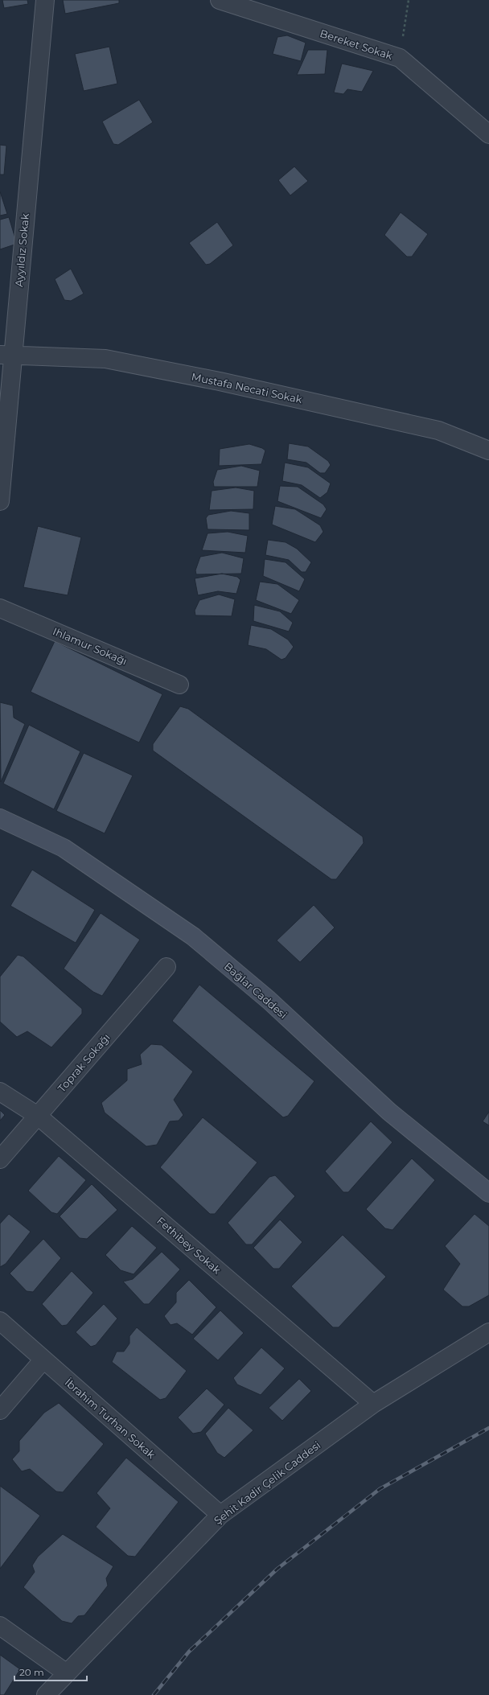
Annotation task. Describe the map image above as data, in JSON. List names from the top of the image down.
{
  "streets": {
    "main road": ["Bağlar Caddesi"],
    "street": [
      "Bereket Sokak",
      "Ayyıldız Sokak",
      "Mustafa Necati Sokak",
      "Ihlamur Sokağı",
      "Toprak Sokağı",
      "Fethibey Sokak",
      "İbrahim Turhan Sokak",
      "Şehit Kadir Çelik Caddesi"
    ]
  },
  "crossings": [
    ["Ayyıldız Sokak", "Mustafa Necati Sokak"],
    ["Toprak Sokağı", "Fethibey Sokak"],
    ["Fethibey Sokak", "Şehit Kadir Çelik Caddesi"],
    ["İbrahim Turhan Sokak", "Şehit Kadir Çelik Caddesi"]
  ],
  "scale_bar": "20 m"
}
